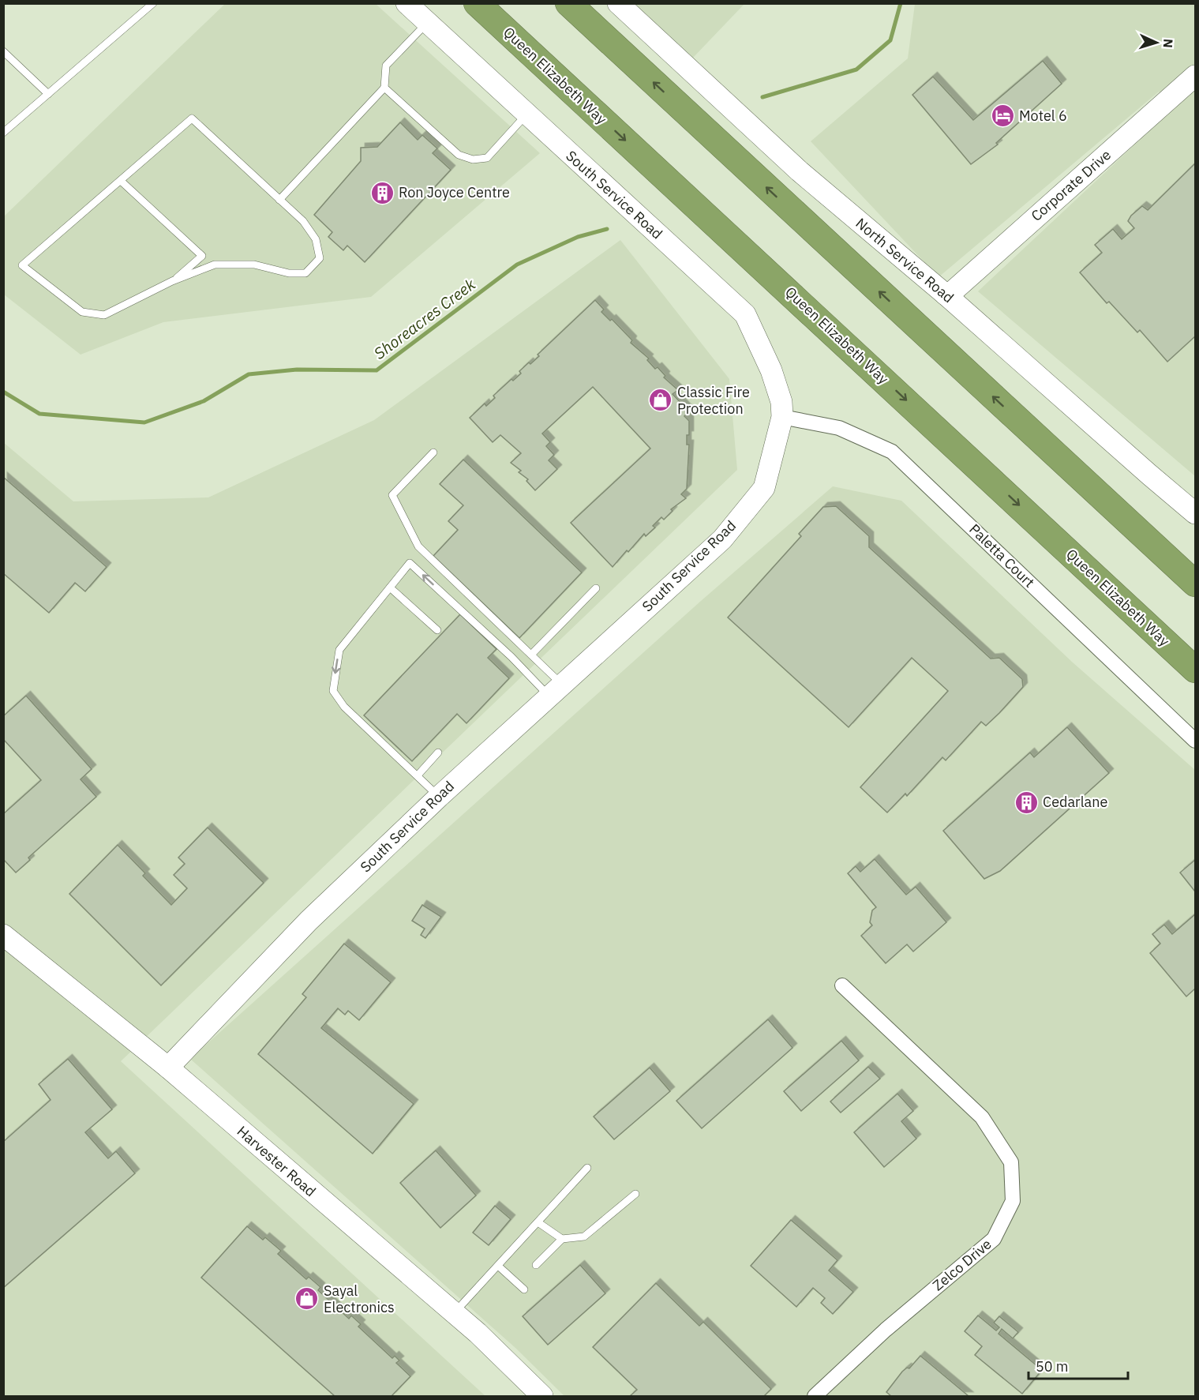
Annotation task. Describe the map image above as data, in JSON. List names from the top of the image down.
{
  "streets": {
    "highway": ["Queen Elizabeth Way"],
    "street": [
      "Corporate Drive",
      "South Service Road",
      "North Service Road",
      "Paletta Court",
      "Harvester Road",
      "Zelco Drive"
    ]
  },
  "crossings": [
    ["Corporate Drive", "North Service Road"],
    ["South Service Road", "Paletta Court"],
    ["South Service Road", "Harvester Road"]
  ],
  "water": ["Shoreacres Creek"],
  "places": {
    "hotel": ["Motel 6"],
    "building": ["Ron Joyce Centre", "Cedarlane"],
    "shop": ["Classic Fire Protection", "Sayal Electronics"]
  },
  "scale_bar": "50 m",
  "north": "right"
}
